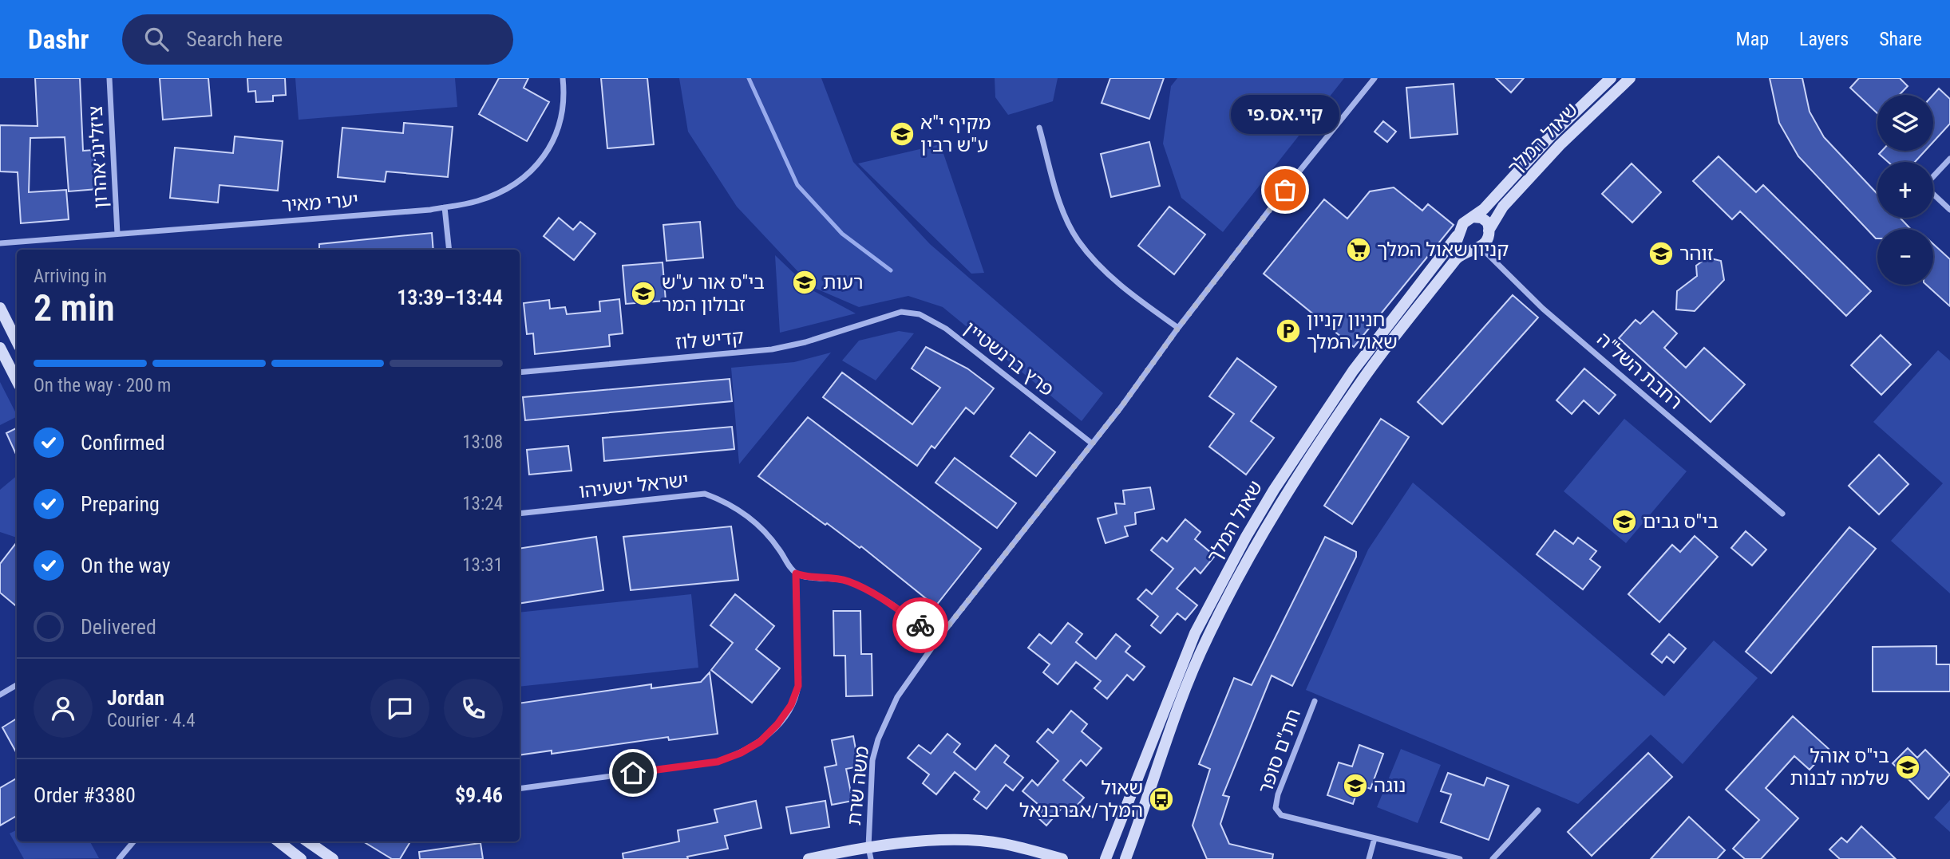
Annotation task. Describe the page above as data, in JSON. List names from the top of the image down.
{
  "streets": {
    "street": [
      "שאול המלך",
      "ציזלינג אהרון",
      "יערי מאיר",
      "קדיש לוז",
      "פרץ ברנשטיין",
      "רחבת השל\"ה",
      "ישראל ישעיהו",
      "חת\"ם סופר",
      "משה שרת"
    ]
  },
  "crossings": [
    ["שאול המלך", "רחבת השל\"ה"],
    ["ציזלינג אהרון", "יערי מאיר"],
    ["קדיש לוז", "פרץ ברנשטיין"],
    ["פרץ ברנשטיין", "משה שרת"]
  ],
  "places": {
    "school or university": [
      "מקיף י\"א ע\"ש רבין",
      "זוהר",
      "רעות",
      "בי\"ס אור ע\"ש זבולון המר",
      "בי\"ס גבים",
      "בי\"ס אוהל שלמה לבנות",
      "נוגה"
    ],
    "other": ["קיי.אס.פי"],
    "supermarket": ["קניון שאול המלך"],
    "parking": ["חניון קניון שאול המלך"],
    "bus stop": ["שאול המלך/אברבנאל"]
  },
  "page": {
    "header": "Dashr",
    "search": "Search here",
    "nav": ["Map", "Layers", "Share"],
    "map_buttons": ["+", "−"],
    "bubble": "קיי.אס.פי",
    "heading": ["2 min", "Arriving in", "13:39–13:44"],
    "panel": [
      "Jordan",
      "Courier · 4.4",
      "Order #3380",
      "$9.46"
    ],
    "bar": "On the way · 200 m",
    "list": [
      ["Confirmed", "13:08"],
      ["Preparing", "13:24"],
      ["On the way", "13:31"],
      "Delivered"
    ]
  }
}
